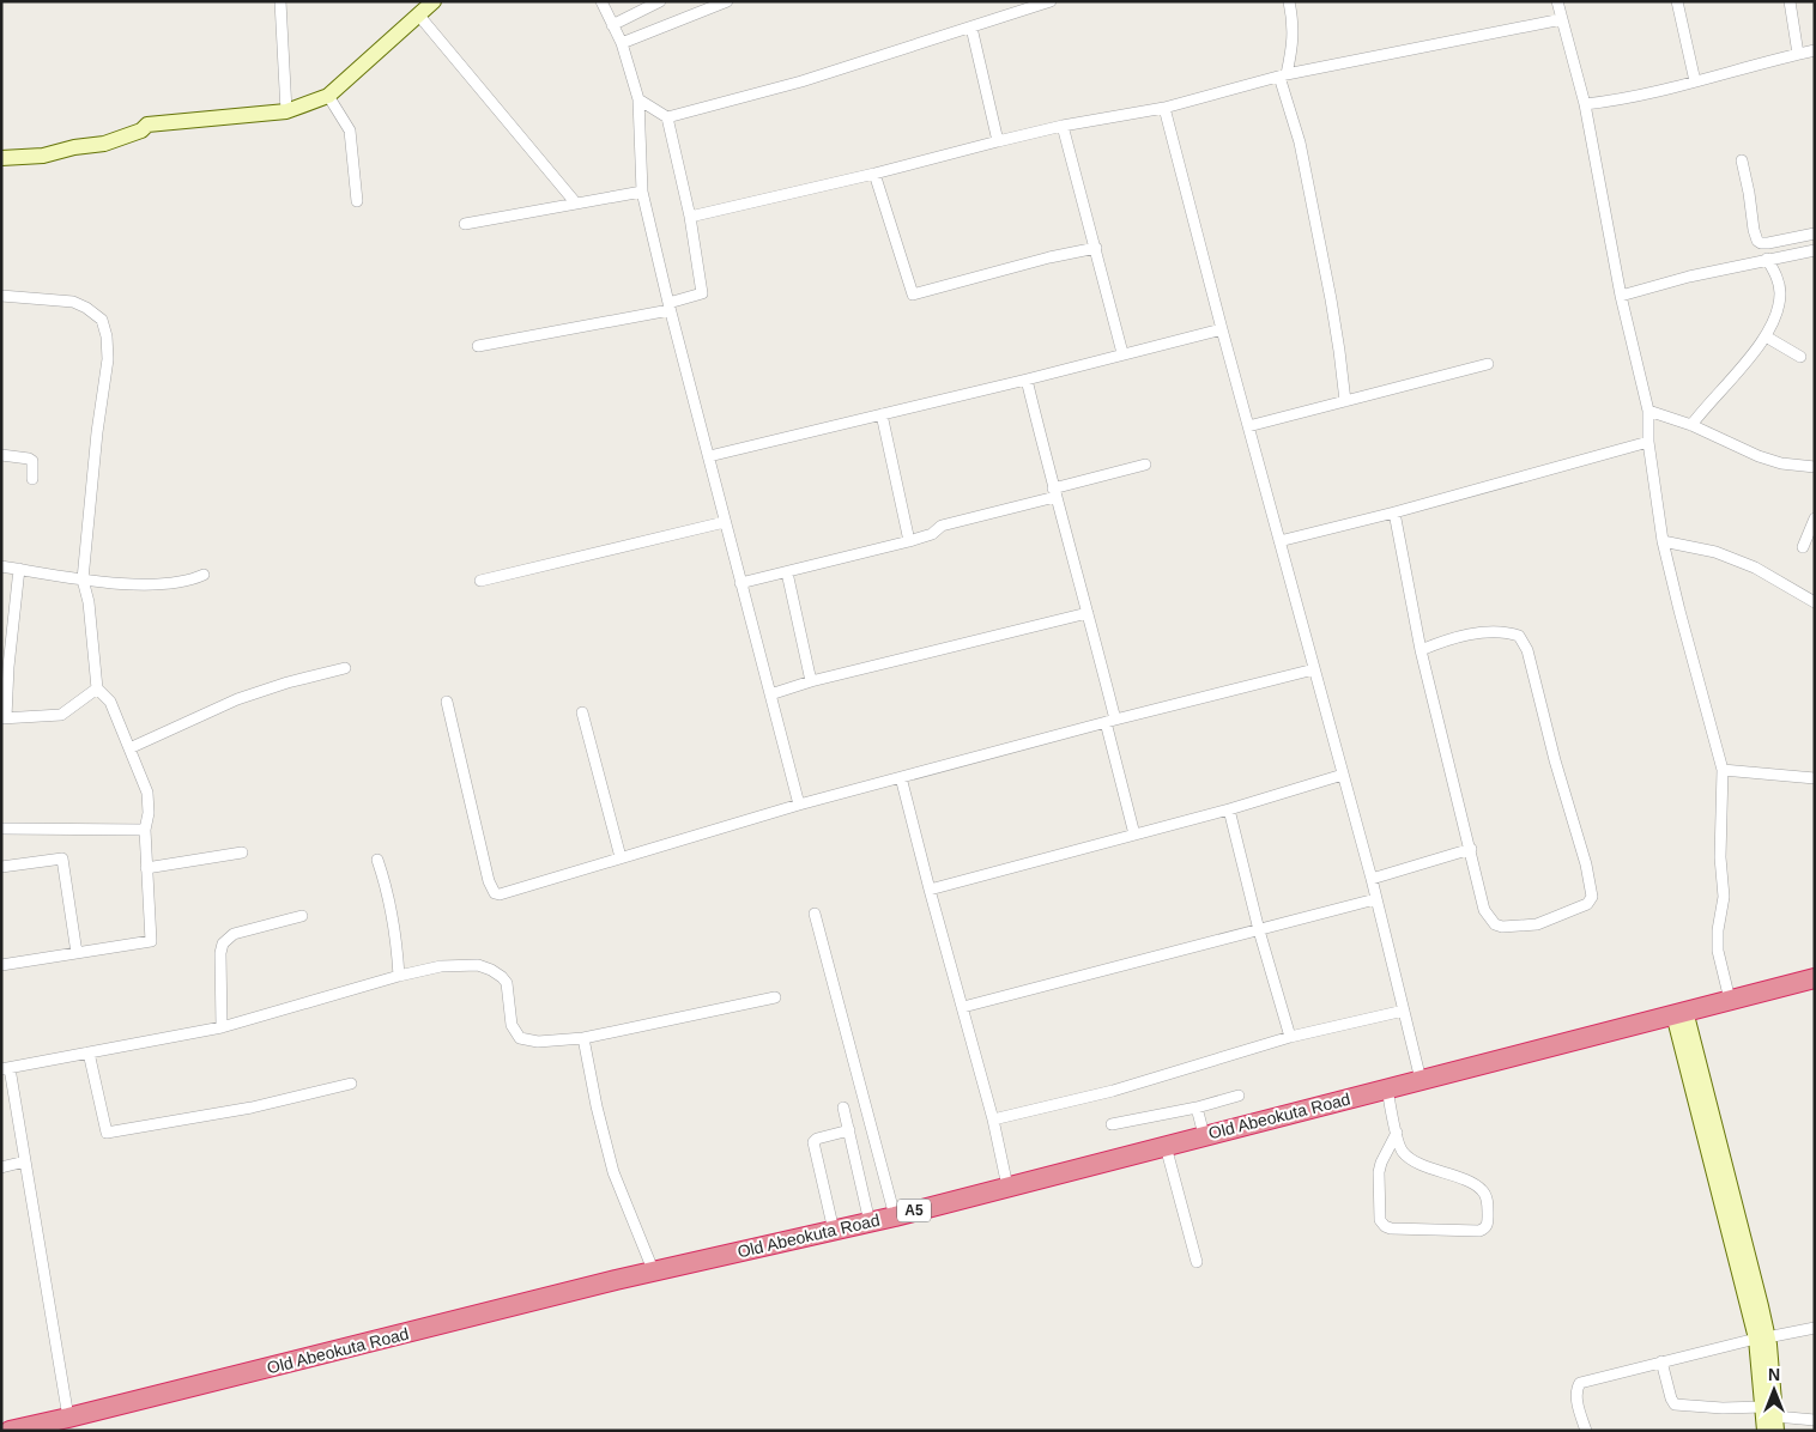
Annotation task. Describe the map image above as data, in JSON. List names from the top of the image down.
{
  "streets": {
    "highway": ["Old Abeokuta Road", "A5"]
  },
  "north": "top"
}
